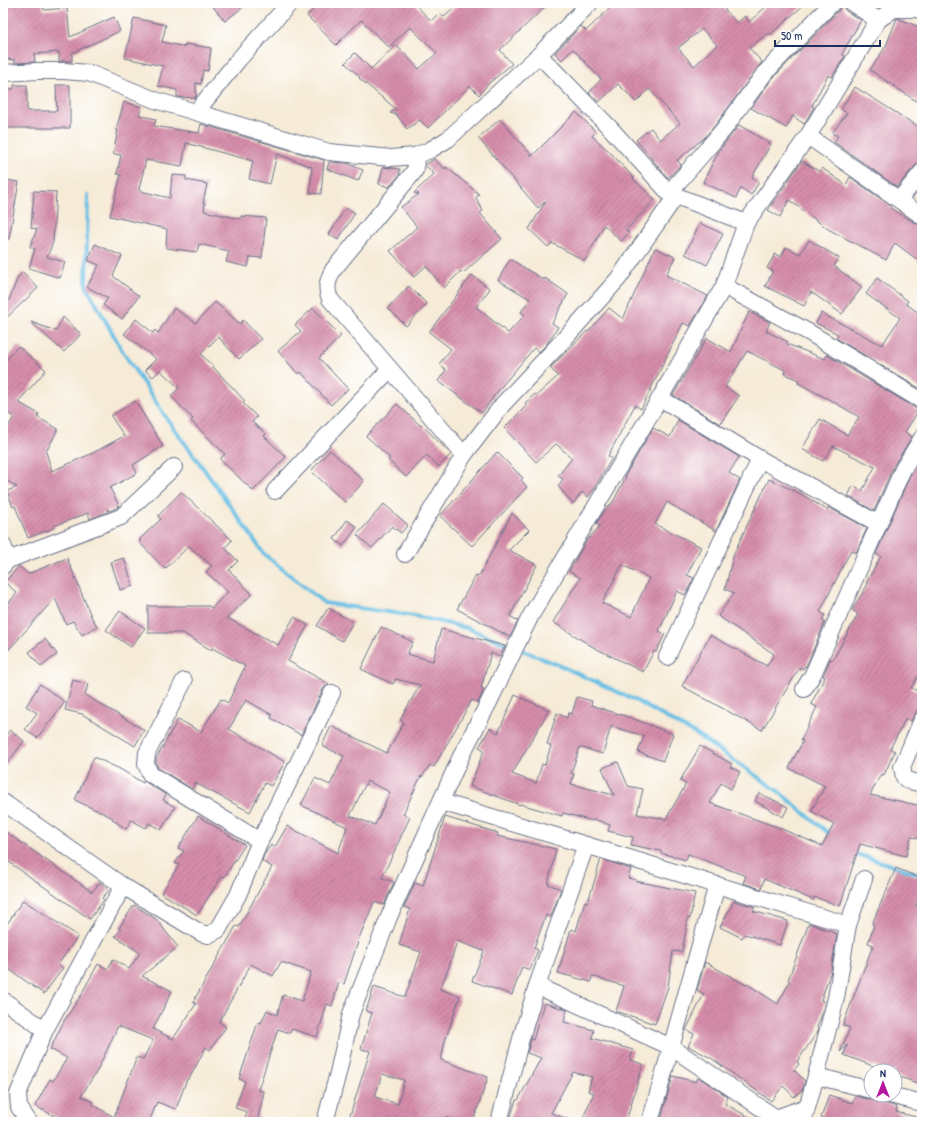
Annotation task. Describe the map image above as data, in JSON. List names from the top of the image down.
{
  "scale_bar": "50 m",
  "north": "top"
}
